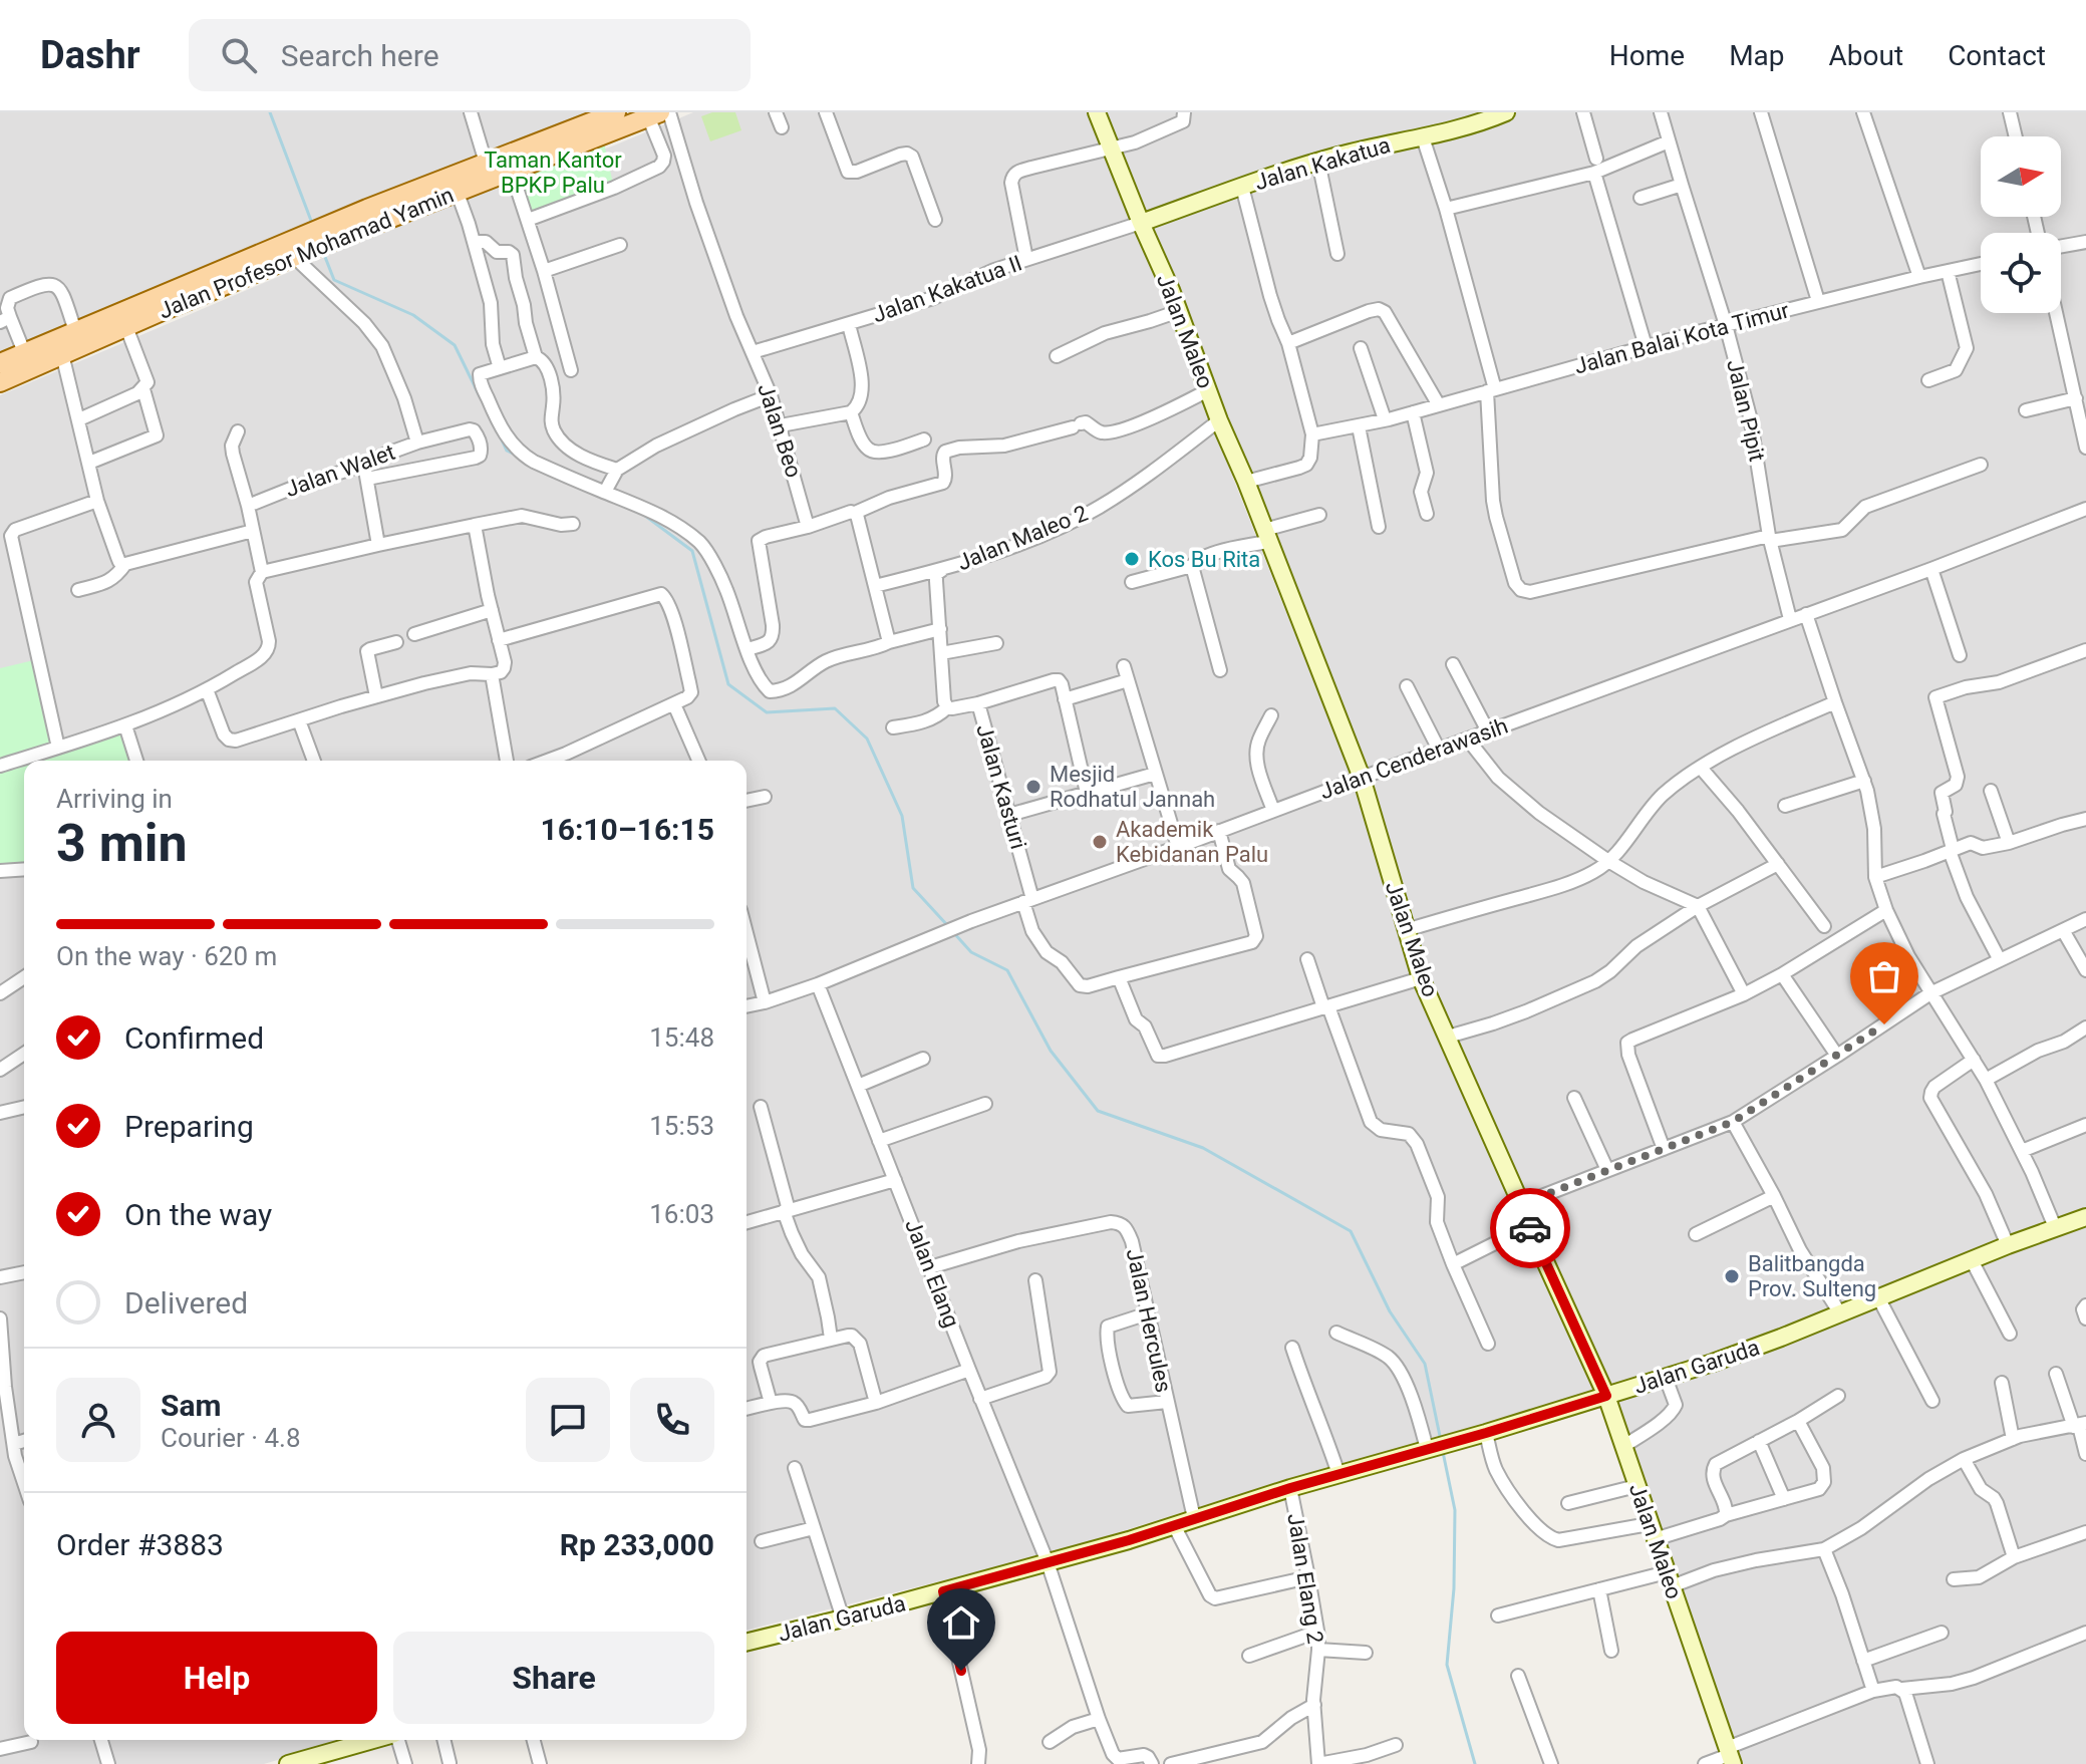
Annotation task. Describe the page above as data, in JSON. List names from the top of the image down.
{
  "streets": {
    "main road": ["Jalan Profesor Mohamad Yamin"],
    "street": [
      "Jalan Kakatua",
      "Jalan Kakatua II",
      "Jalan Maleo",
      "Jalan Balai Kota Timur",
      "Jalan Pipit",
      "Jalan Beo",
      "Jalan Walet",
      "Jalan Maleo 2",
      "Jalan Cenderawasih",
      "Jalan Kasturi",
      "Jalan Elang",
      "Jalan Hercules",
      "Jalan Garuda",
      "Jalan Elang 2"
    ]
  },
  "crossings": [
    ["Jalan Kakatua", "Jalan Kakatua II"],
    ["Jalan Kakatua", "Jalan Maleo"],
    ["Jalan Profesor Mohamad Yamin", "Jalan Walet"],
    ["Jalan Kakatua II", "Jalan Maleo"],
    ["Jalan Kakatua II", "Jalan Beo"],
    ["Jalan Maleo", "Jalan Maleo 2"],
    ["Jalan Maleo", "Jalan Cenderawasih"],
    ["Jalan Maleo", "Jalan Garuda"],
    ["Jalan Balai Kota Timur", "Jalan Pipit"],
    ["Jalan Pipit", "Jalan Cenderawasih"],
    ["Jalan Maleo 2", "Jalan Kasturi"],
    ["Jalan Cenderawasih", "Jalan Kasturi"],
    ["Jalan Cenderawasih", "Jalan Elang"],
    ["Jalan Elang", "Jalan Hercules"],
    ["Jalan Elang", "Jalan Garuda"],
    ["Jalan Hercules", "Jalan Garuda"],
    ["Jalan Garuda", "Jalan Elang 2"]
  ],
  "parks": ["Taman Kantor BPKP Palu"],
  "places": [
    "Kos Bu Rita",
    "Mesjid Rodhatul Jannah",
    "Akademik Kebidanan Palu",
    "Balitbangda Prov. Sulteng"
  ],
  "north": "right",
  "page": {
    "header": "Dashr",
    "search": "Search here",
    "nav": [
      "Home",
      "Map",
      "About",
      "Contact"
    ],
    "heading": ["3 min", "Arriving in", "16:10–16:15"],
    "panel": [
      "Sam",
      "Courier · 4.8",
      "Order #3883",
      "Rp 233,000"
    ],
    "bar": "On the way · 620 m",
    "list": [
      ["Confirmed", "15:48"],
      ["Preparing", "15:53"],
      ["On the way", "16:03"],
      "Delivered"
    ],
    "buttons": ["Help", "Share"]
  }
}
